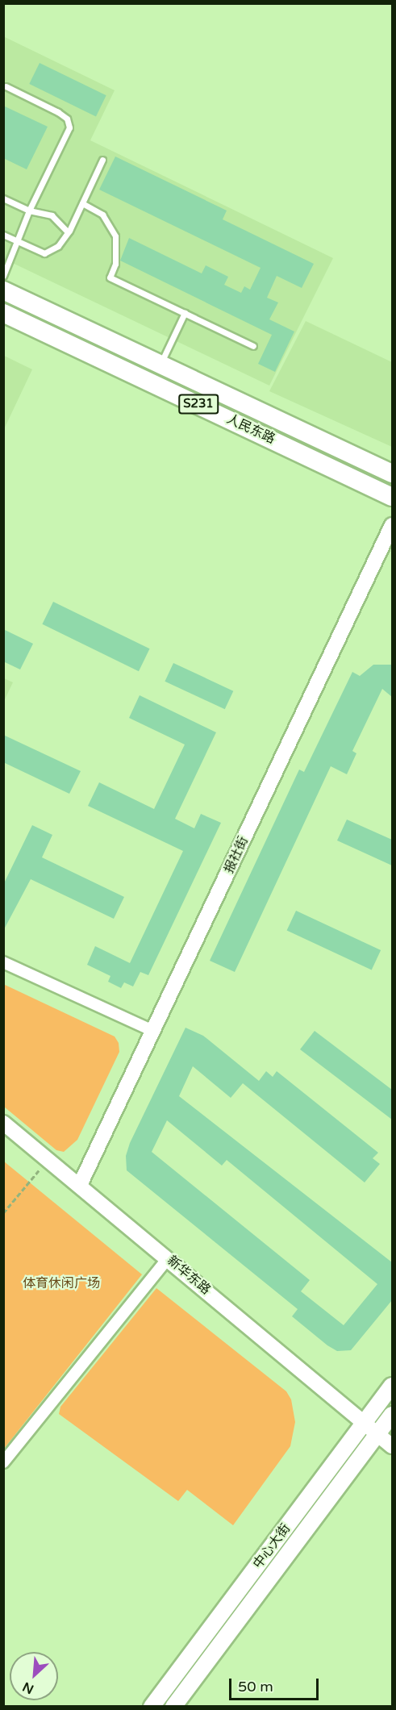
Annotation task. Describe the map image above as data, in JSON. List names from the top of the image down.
{
  "streets": {
    "main road": ["S231", "人民东路", "中心大街"],
    "street": ["报社街", "新华东路"]
  },
  "crossings": [
    ["报社街", "新华东路"],
    ["新华东路", "中心大街"]
  ],
  "parks": ["体育休闲广场"],
  "scale_bar": "50 m",
  "north": "bottom left"
}
